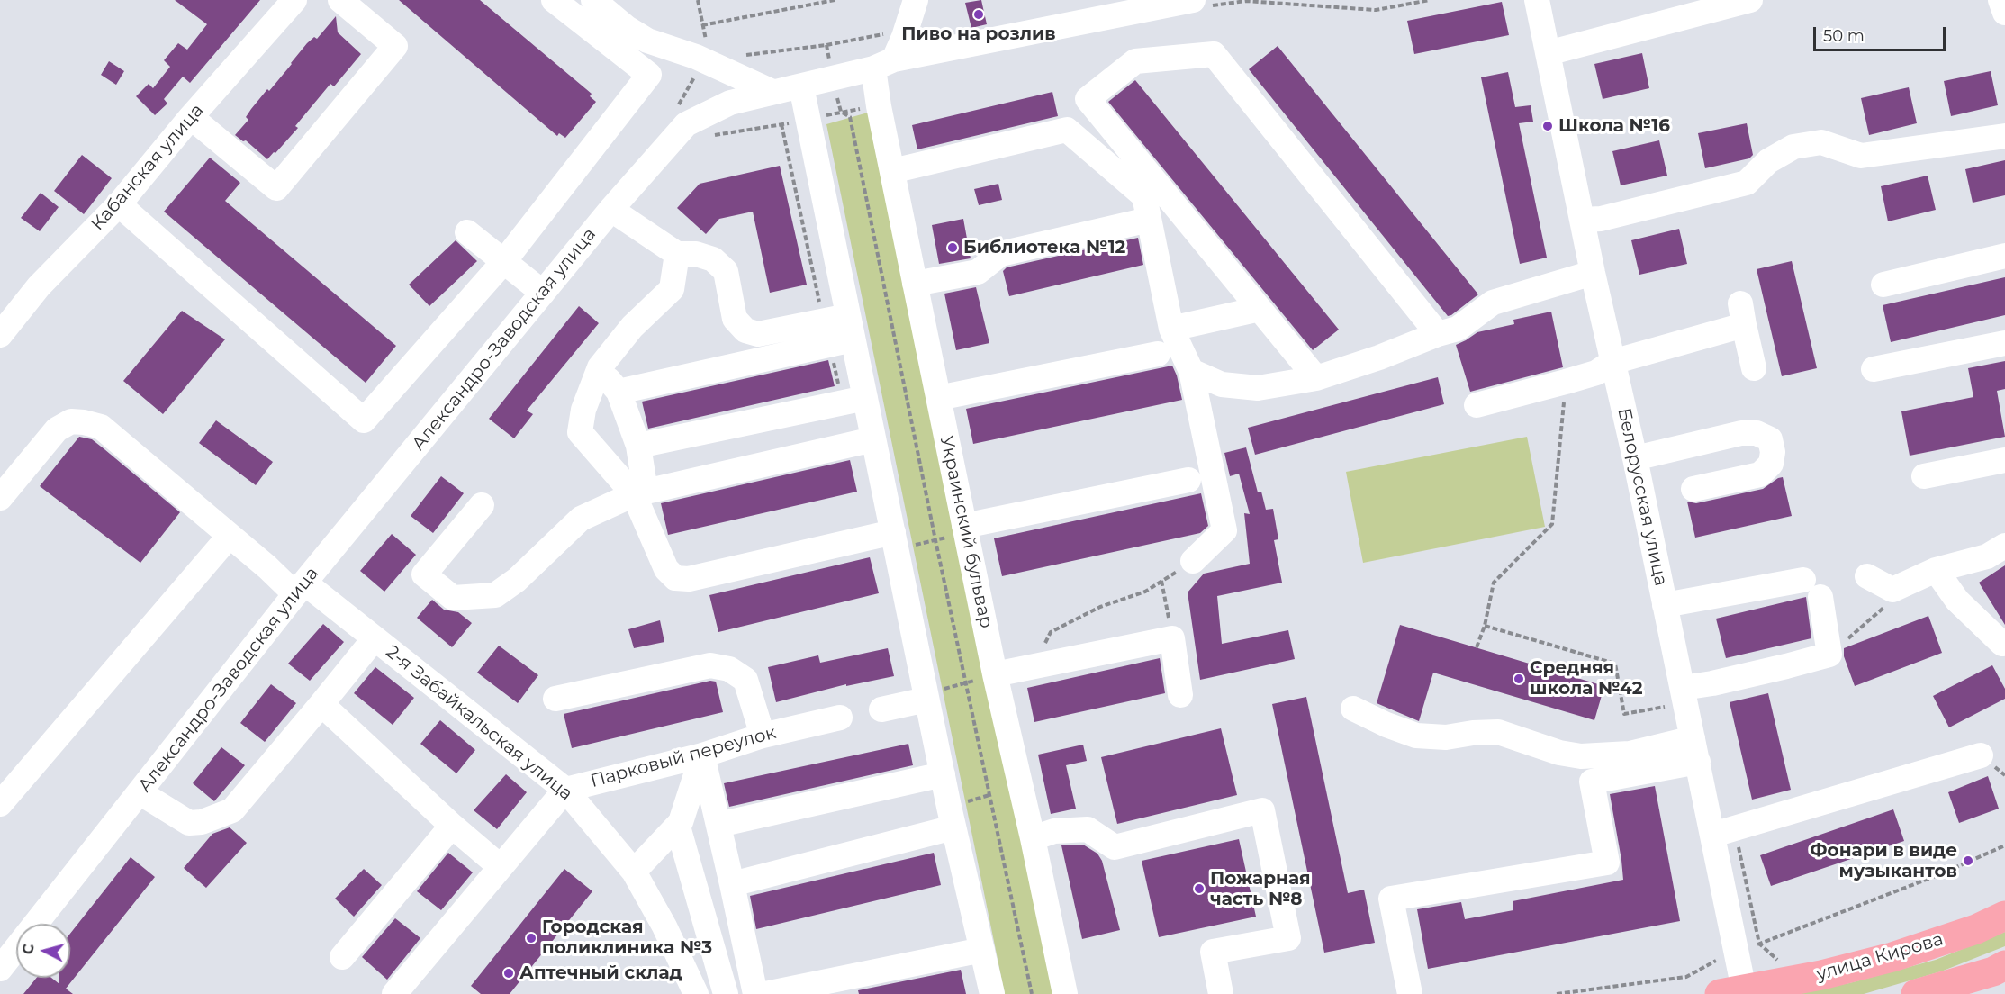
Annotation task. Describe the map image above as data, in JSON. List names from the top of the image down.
{
  "streets": {
    "main road": ["улица Кирова"],
    "street": [
      "Кабанская улица",
      "Александро-Заводская улица",
      "Белорусская улица",
      "Украинский бульвар",
      "2-я Забайкальская улица",
      "Парковый переулок"
    ]
  },
  "crossings": [
    ["Александро-Заводская улица", "Украинский бульвар"],
    ["Александро-Заводская улица", "2-я Забайкальская улица"],
    ["Белорусская улица", "улица Кирова"],
    ["2-я Забайкальская улица", "Парковый переулок"]
  ],
  "places": [
    "Пиво на розлив",
    "Школа №16",
    "Библиотека №12",
    "Средняя школа №42",
    "Фонари в виде музыкантов",
    "Пожарная часть №8",
    "Городская поликлиника №3",
    "Аптечный склад"
  ],
  "scale_bar": "50 m",
  "north": "left"
}
